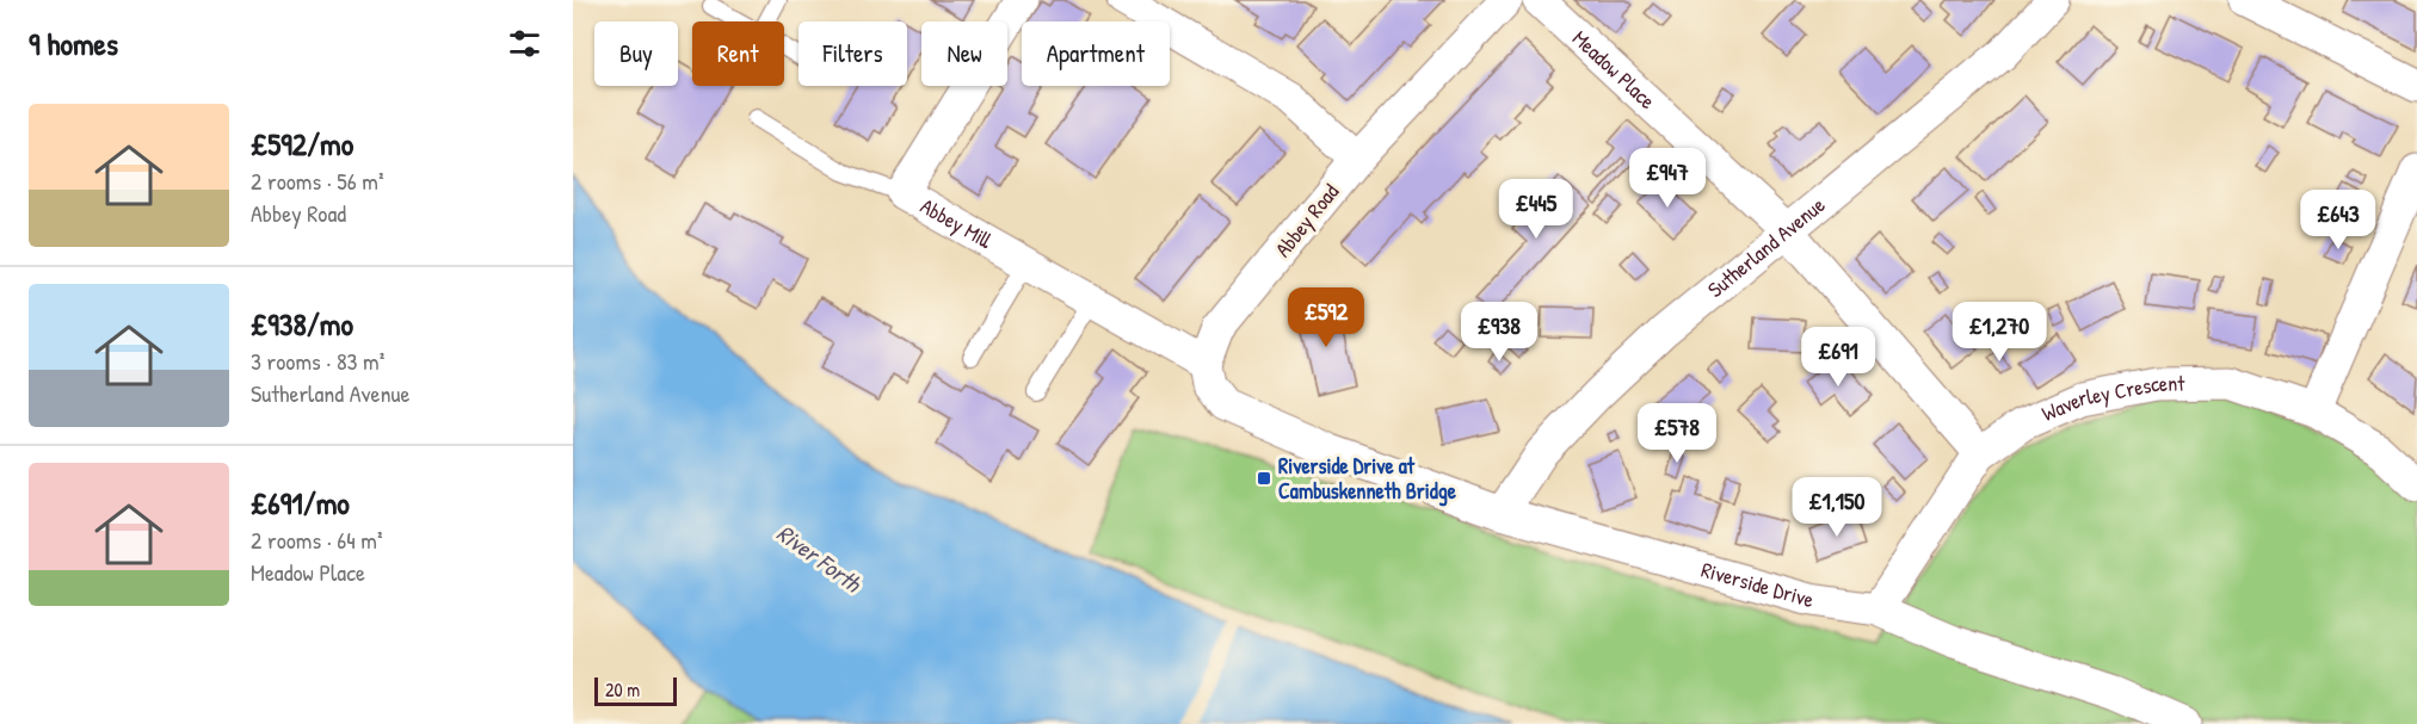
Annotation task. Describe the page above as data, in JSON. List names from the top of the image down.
{
  "streets": {
    "street": [
      "Meadow Place",
      "Abbey Road",
      "Abbey Mill",
      "Sutherland Avenue",
      "Waverley Crescent",
      "Riverside Drive"
    ]
  },
  "crossings": [
    ["Meadow Place", "Sutherland Avenue"],
    ["Meadow Place", "Waverley Crescent"],
    ["Abbey Road", "Abbey Mill"],
    ["Abbey Road", "Riverside Drive"],
    ["Abbey Mill", "Riverside Drive"],
    ["Sutherland Avenue", "Riverside Drive"],
    ["Waverley Crescent", "Riverside Drive"]
  ],
  "water": ["River Forth"],
  "places": {
    "transit": ["Riverside Drive at Cambuskenneth Bridge"]
  },
  "scale_bar": "20 m",
  "page": {
    "heading": "9 homes",
    "chip": [
      "Buy",
      "Rent",
      "Filters",
      "New",
      "Apartment"
    ],
    "list": [
      {
        "name": "£592/mo",
        "note": "2 rooms · 56 m² · Abbey Road"
      },
      {
        "name": "£938/mo",
        "note": "3 rooms · 83 m² · Sutherland Avenue"
      },
      {
        "name": "£691/mo",
        "note": "2 rooms · 64 m² · Meadow Place"
      }
    ],
    "price": [
      "£947",
      "£445",
      "£643",
      "£592",
      "£938",
      "£1,270",
      "£691",
      "£578",
      "£1,150"
    ],
    "scale": "20 m"
  }
}
